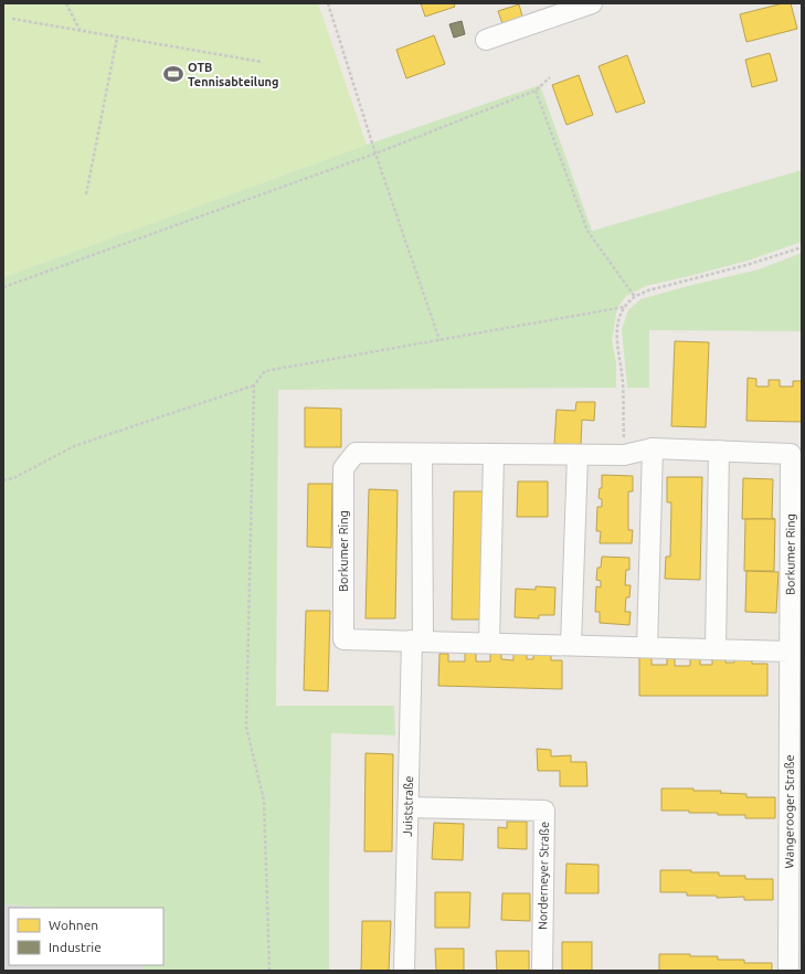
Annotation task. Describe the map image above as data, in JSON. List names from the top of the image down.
{
  "streets": {
    "street": [
      "Borkumer Ring",
      "Juiststraße",
      "Wangerooger Straße",
      "Norderneyer Straße"
    ]
  },
  "crossings": [
    ["Borkumer Ring", "Juiststraße"],
    ["Borkumer Ring", "Wangerooger Straße"],
    ["Juiststraße", "Norderneyer Straße"]
  ],
  "places": {
    "sports": ["OTB Tennisabteilung"]
  },
  "legend": ["Wohnen", "Industrie"]
}
